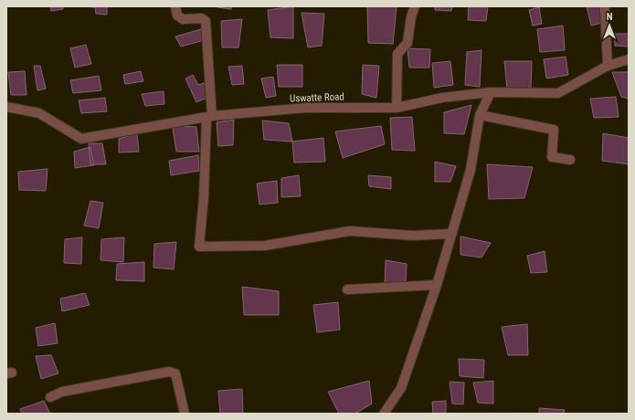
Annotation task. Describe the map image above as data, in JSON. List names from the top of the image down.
{
  "streets": {
    "street": ["Uswatte Road"]
  },
  "north": "top"
}
